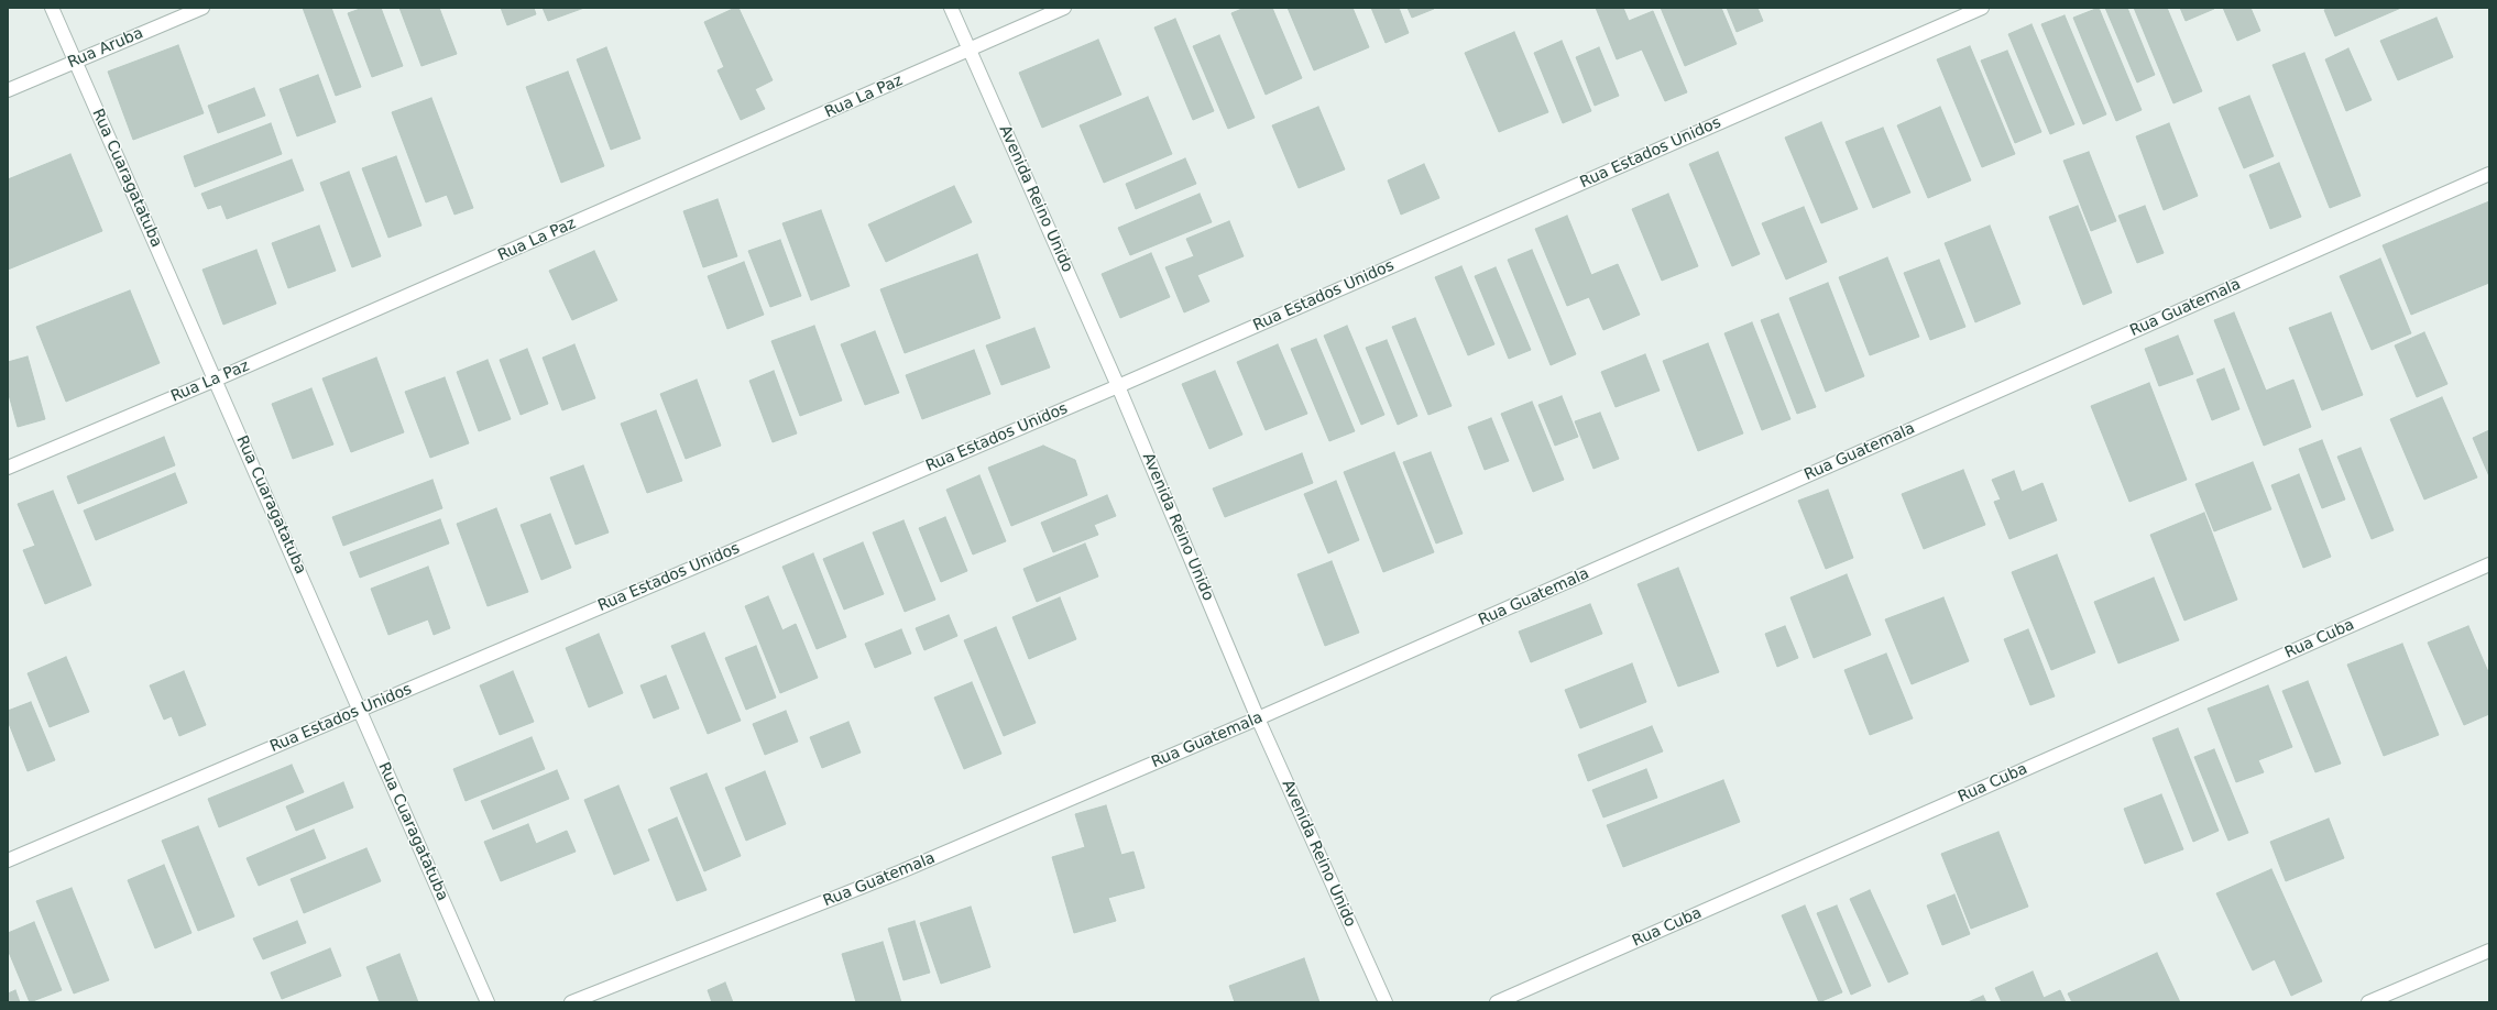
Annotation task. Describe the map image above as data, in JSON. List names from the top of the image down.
{
  "streets": {
    "street": [
      "Rua Aruba",
      "Rua La Paz",
      "Rua Estados Unidos",
      "Rua Cuaragatatuba",
      "Avenida Reino Unido",
      "Rua Guatemala",
      "Rua Cuba"
    ]
  },
  "crossings": [
    ["Rua Aruba", "Rua Cuaragatatuba"],
    ["Rua La Paz", "Rua Cuaragatatuba"],
    ["Rua La Paz", "Avenida Reino Unido"],
    ["Rua Estados Unidos", "Rua Cuaragatatuba"],
    ["Rua Estados Unidos", "Avenida Reino Unido"],
    ["Avenida Reino Unido", "Rua Guatemala"]
  ]
}
